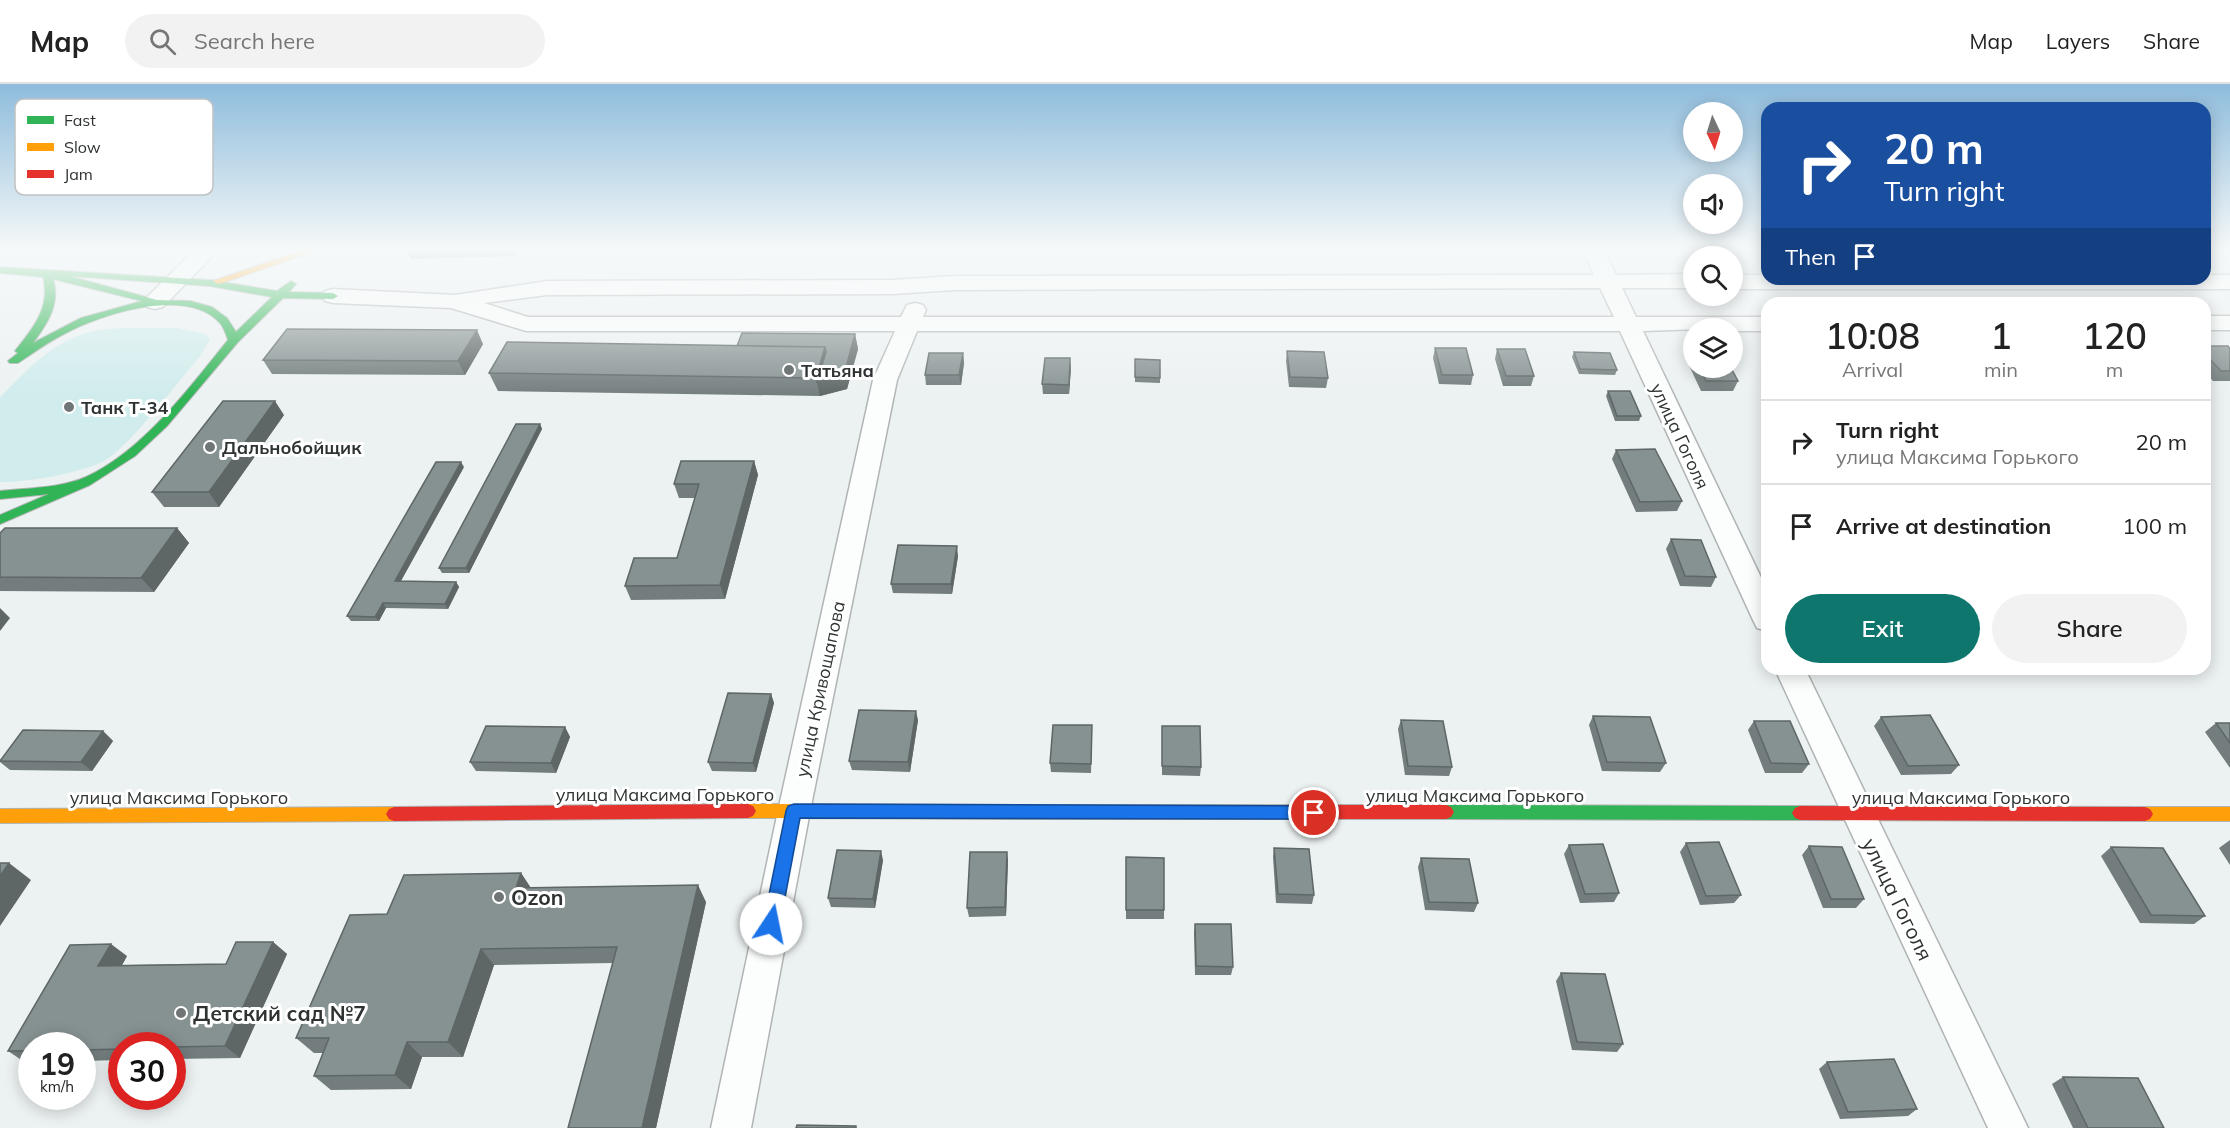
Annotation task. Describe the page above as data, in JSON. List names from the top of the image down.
{
  "streets": {
    "street": ["улица Гоголя", "улица Кривощапова", "улица Максима Горького"]
  },
  "crossings": [
    ["улица Гоголя", "улица Максима Горького"],
    ["улица Кривощапова", "улица Максима Горького"]
  ],
  "places": [
    "Татьяна",
    "Танк Т-34",
    "Дальнобойщик",
    "Ozon",
    "Детский сад №7"
  ],
  "legend": ["Fast", "Slow", "Jam"],
  "north": "bottom",
  "page": {
    "header": "Map",
    "search": "Search here",
    "nav": ["Map", "Layers", "Share"],
    "turn": ["20 m", "Turn right"],
    "then": "Then",
    "eta": [
      "10:08",
      "Arrival",
      "1",
      "min",
      "120",
      "m"
    ],
    "list": [
      {
        "name": "Turn right",
        "note": "улица Максима Горького",
        "value": "20 m"
      },
      {
        "name": "Arrive at destination",
        "value": "100 m"
      }
    ],
    "buttons": ["Exit", "Share"],
    "speed": "19 km/h",
    "limit": "30"
  }
}
